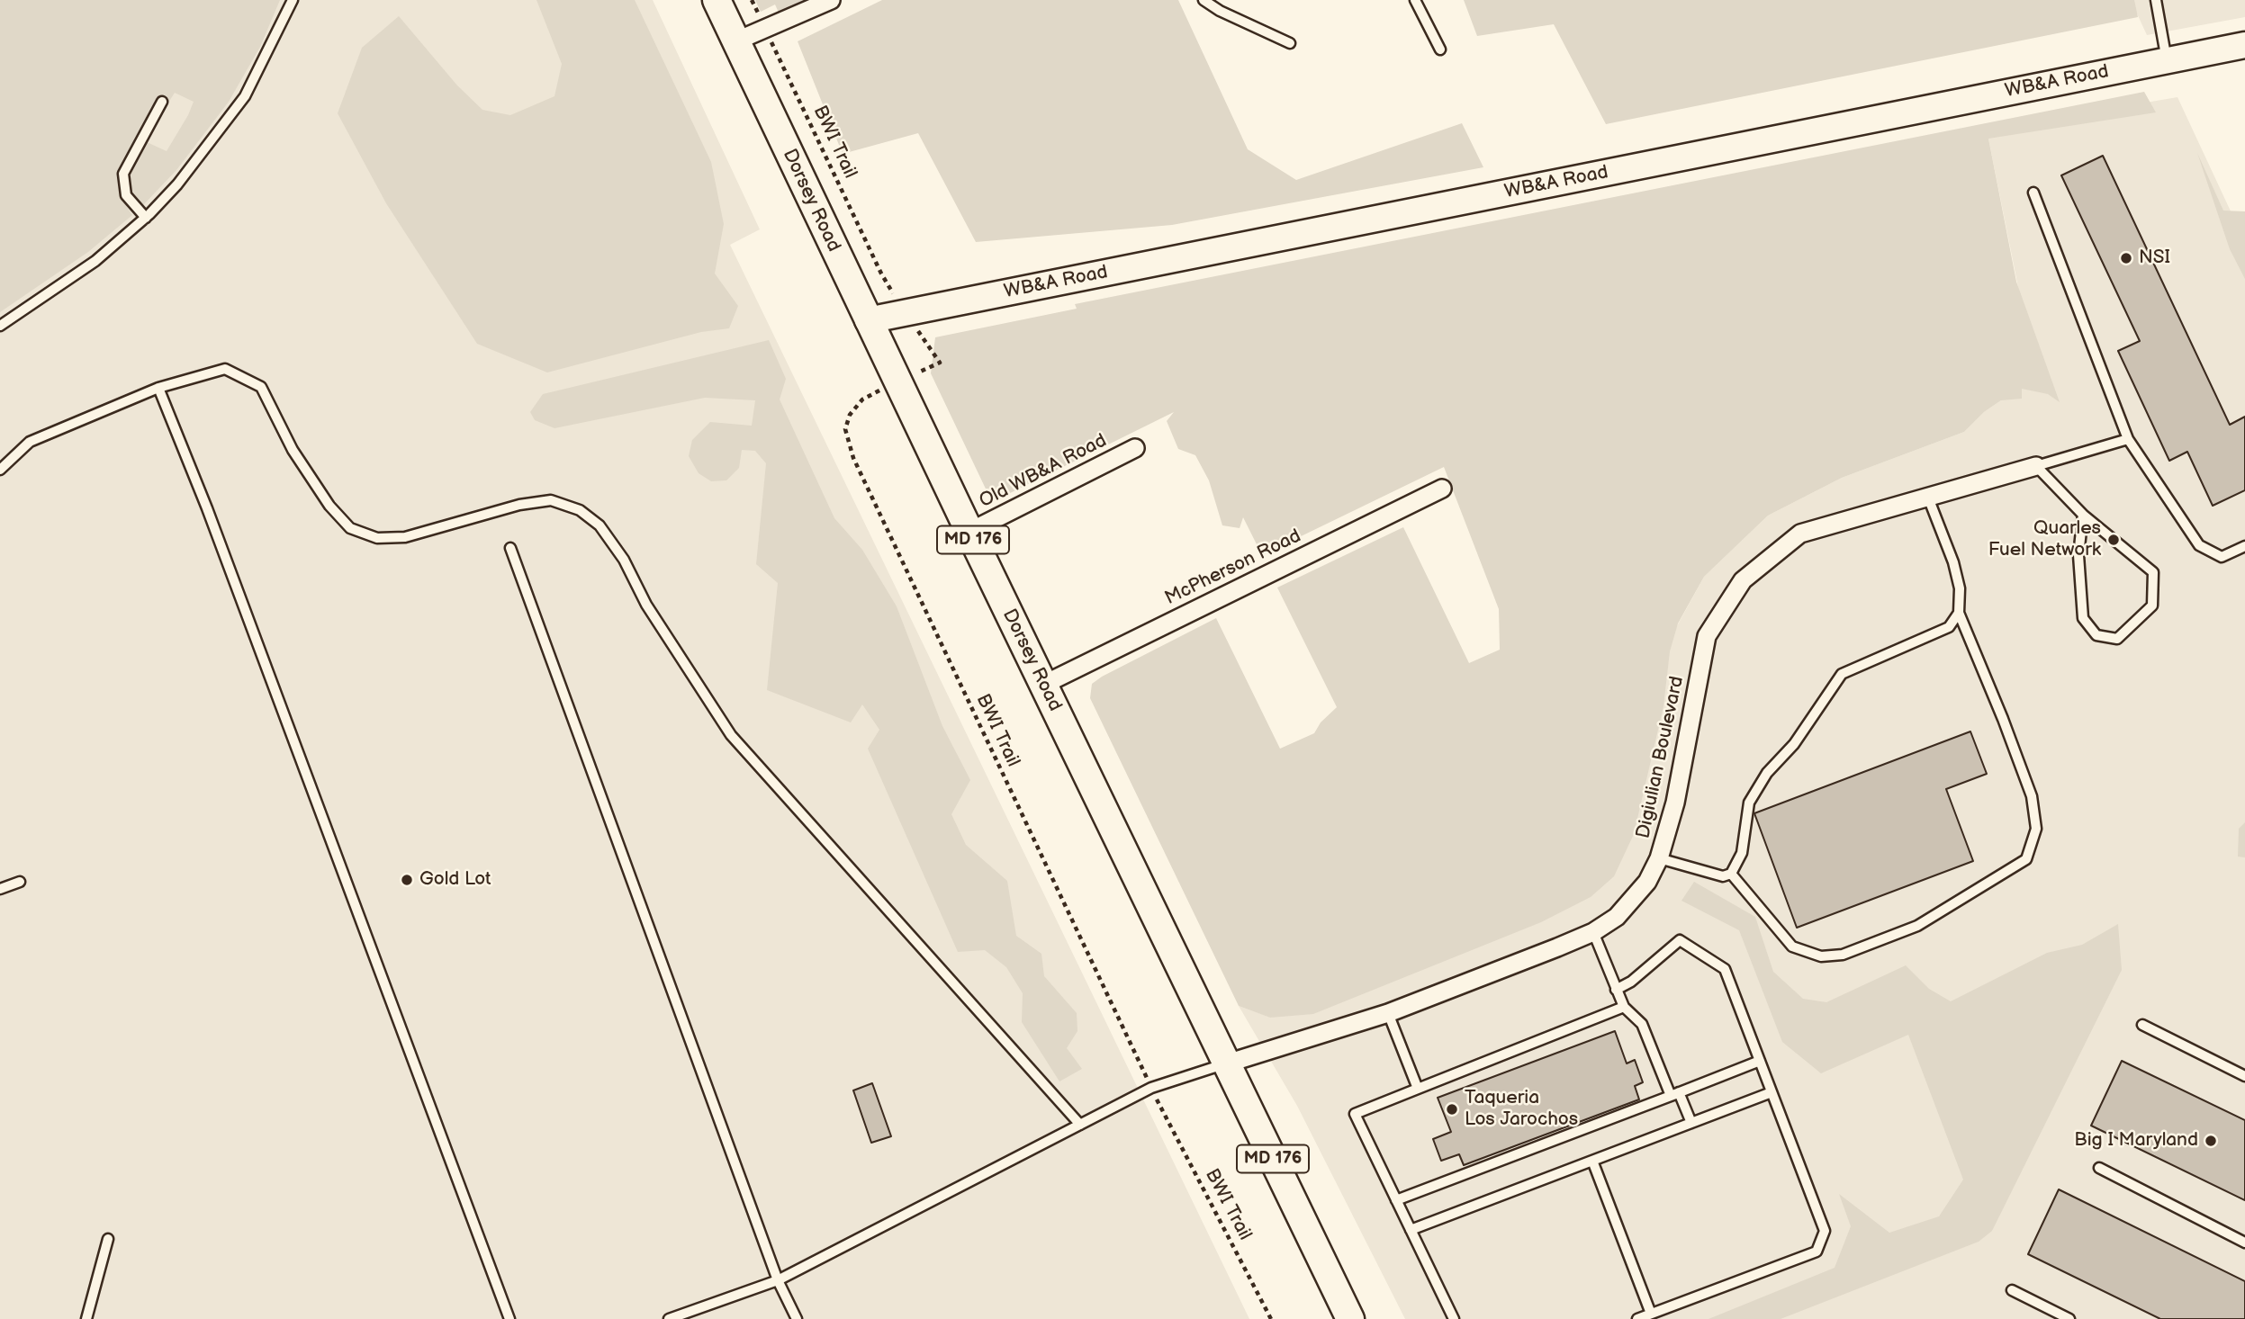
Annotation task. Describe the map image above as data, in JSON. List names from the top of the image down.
{
  "streets": {
    "main road": ["Dorsey Road", "MD 176"],
    "street": [
      "WB&A Road",
      "Old WB&A Road",
      "McPherson Road",
      "Digiulian Boulevard"
    ],
    "path": ["BWI Trail"]
  },
  "crossings": [
    ["WB&A Road", "Dorsey Road"],
    ["Dorsey Road", "Old WB&A Road"],
    ["Dorsey Road", "McPherson Road"],
    ["Dorsey Road", "Digiulian Boulevard"]
  ],
  "places": [
    "NSI",
    "Quarles Fuel Network",
    "Gold Lot",
    "Taqueria Los Jarochos",
    "Big I Maryland"
  ]
}
